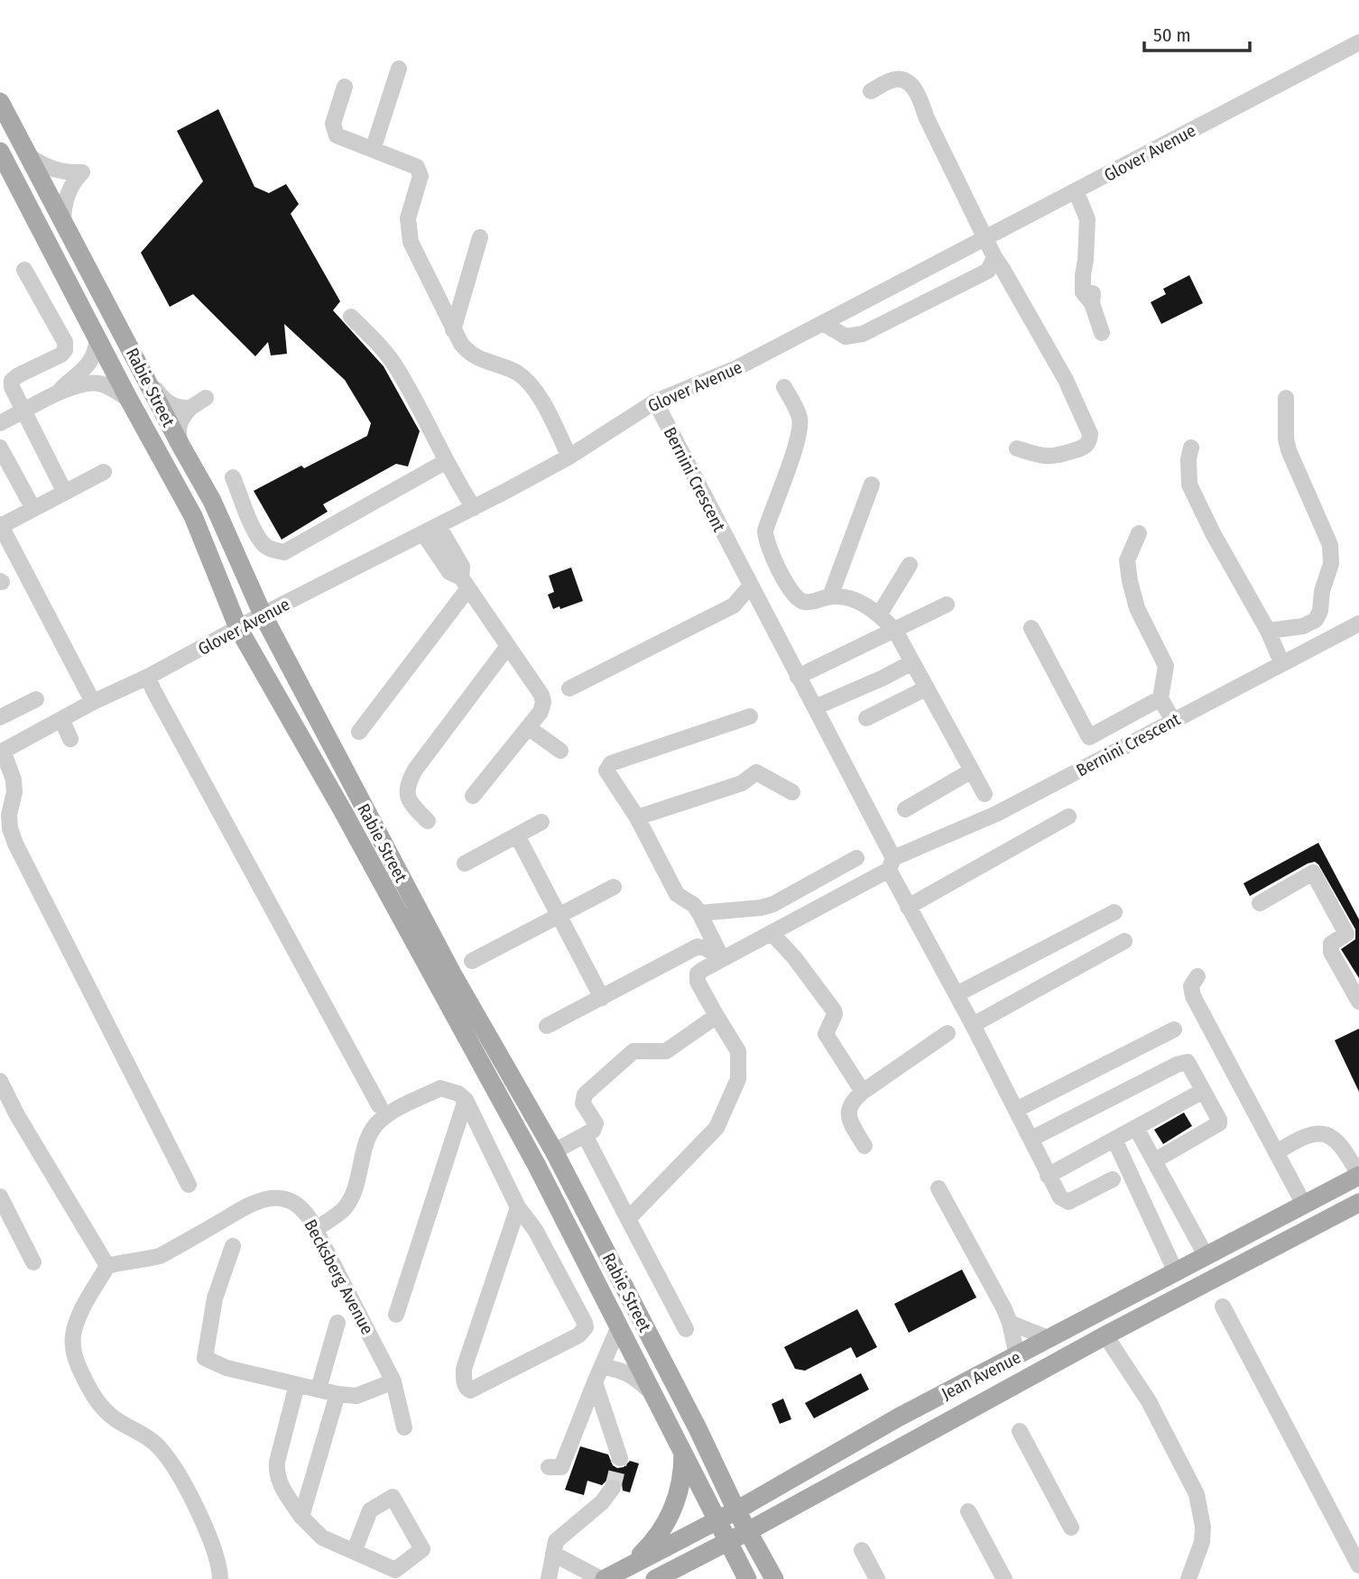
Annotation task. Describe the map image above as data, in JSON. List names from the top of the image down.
{
  "streets": {
    "main road": ["Rabie Street", "Jean Avenue"],
    "street": ["Glover Avenue", "Bernini Crescent", "Becksberg Avenue"]
  },
  "crossings": [
    ["Glover Avenue", "Rabie Street"],
    ["Glover Avenue", "Bernini Crescent"],
    ["Rabie Street", "Jean Avenue"]
  ],
  "scale_bar": "50 m"
}
